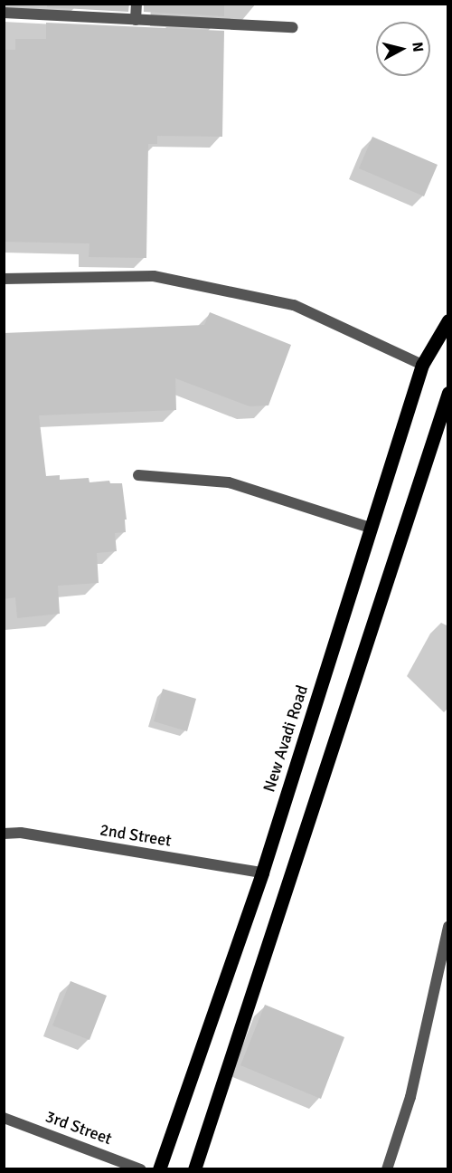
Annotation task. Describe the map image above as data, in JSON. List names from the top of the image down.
{
  "streets": {
    "main road": ["New Avadi Road"],
    "street": ["2nd Street", "3rd Street"]
  },
  "crossings": [
    ["New Avadi Road", "2nd Street"]
  ],
  "north": "right"
}
